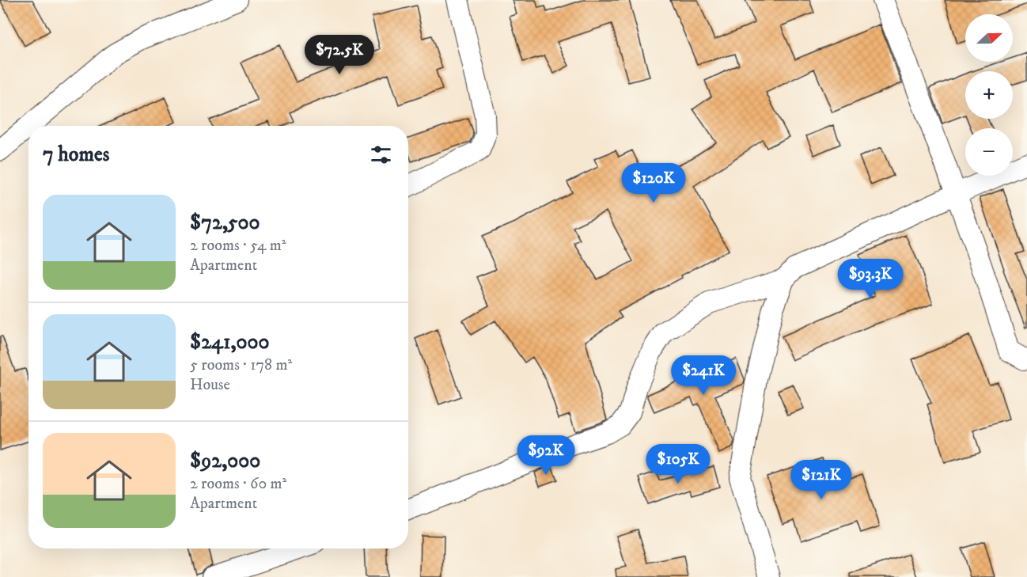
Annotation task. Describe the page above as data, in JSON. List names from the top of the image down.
{
  "north": "right",
  "page": {
    "map_buttons": ["+", "−"],
    "price": [
      "$72.5K",
      "$120K",
      "$93.3K",
      "$241K",
      "$92K",
      "$105K",
      "$121K"
    ],
    "heading": "7 homes",
    "list": [
      {
        "name": "$72,500",
        "note": "2 rooms · 54 m² · Apartment"
      },
      {
        "name": "$241,000",
        "note": "5 rooms · 178 m² · House"
      },
      {
        "name": "$92,000",
        "note": "2 rooms · 60 m² · Apartment"
      }
    ]
  }
}
